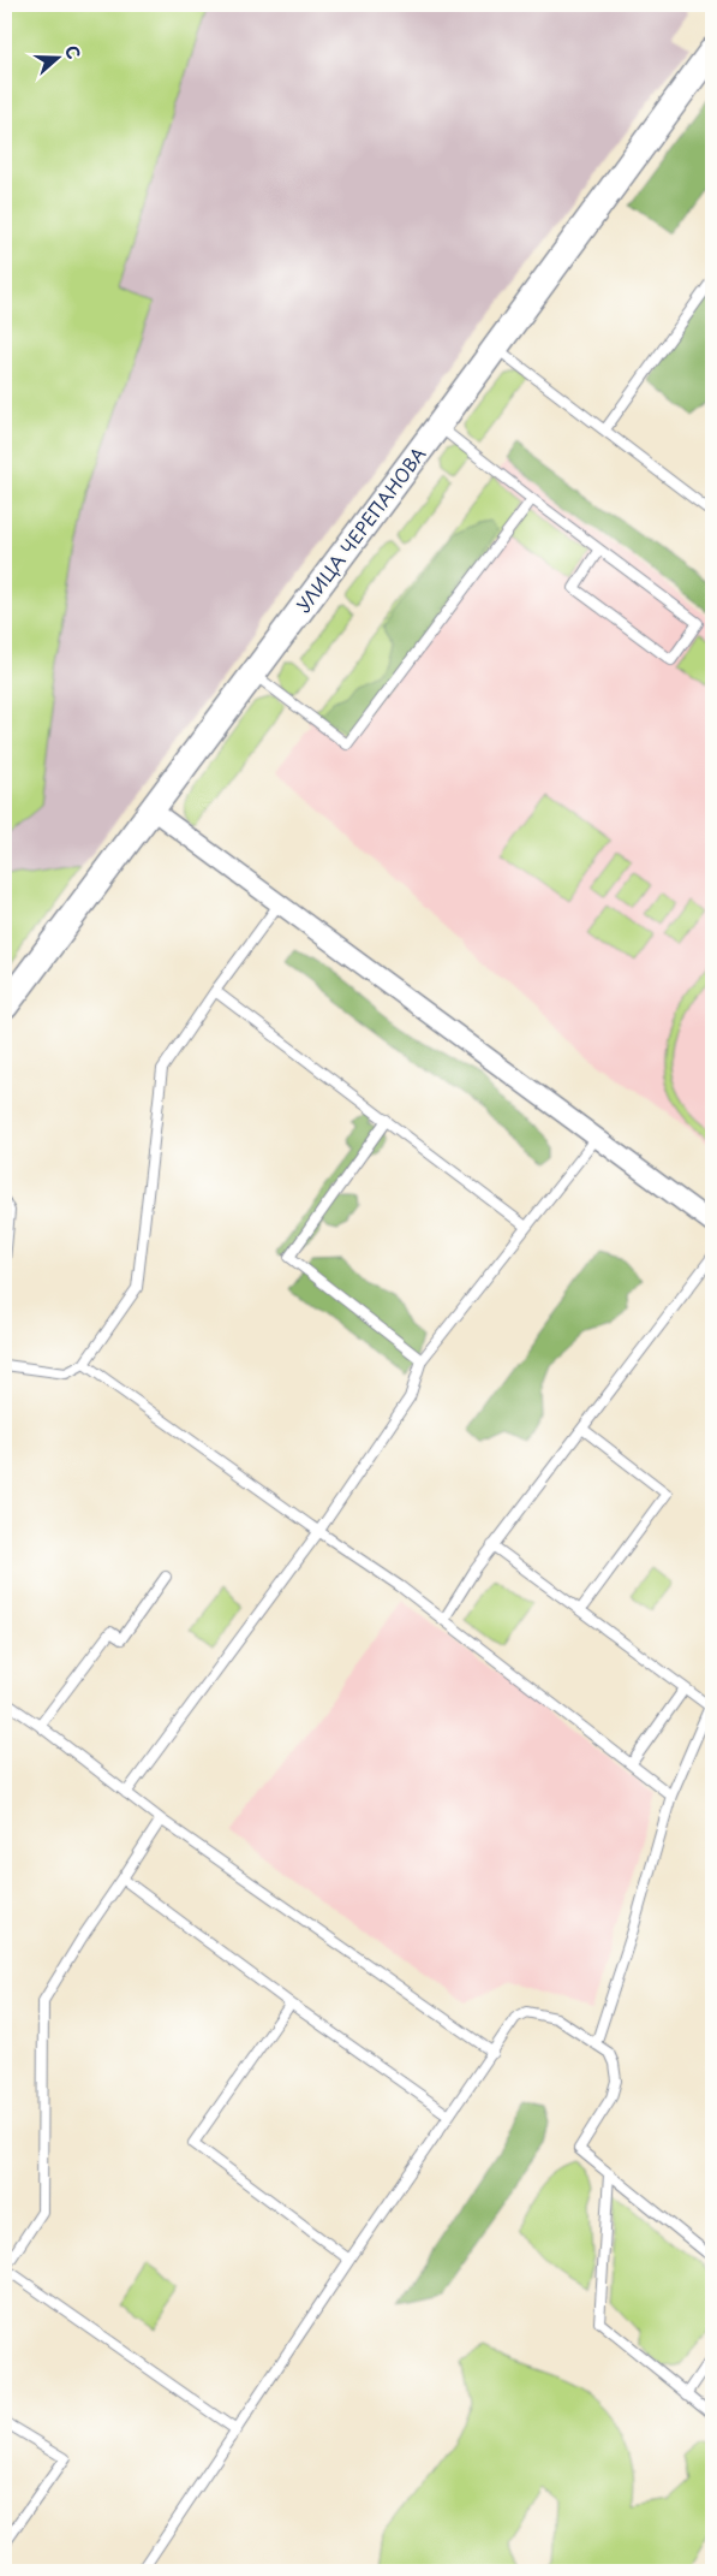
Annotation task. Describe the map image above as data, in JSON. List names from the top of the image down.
{
  "streets": {
    "main road": ["УЛИЦА ЧЕРЕПАНОВА"]
  },
  "north": "right"
}
